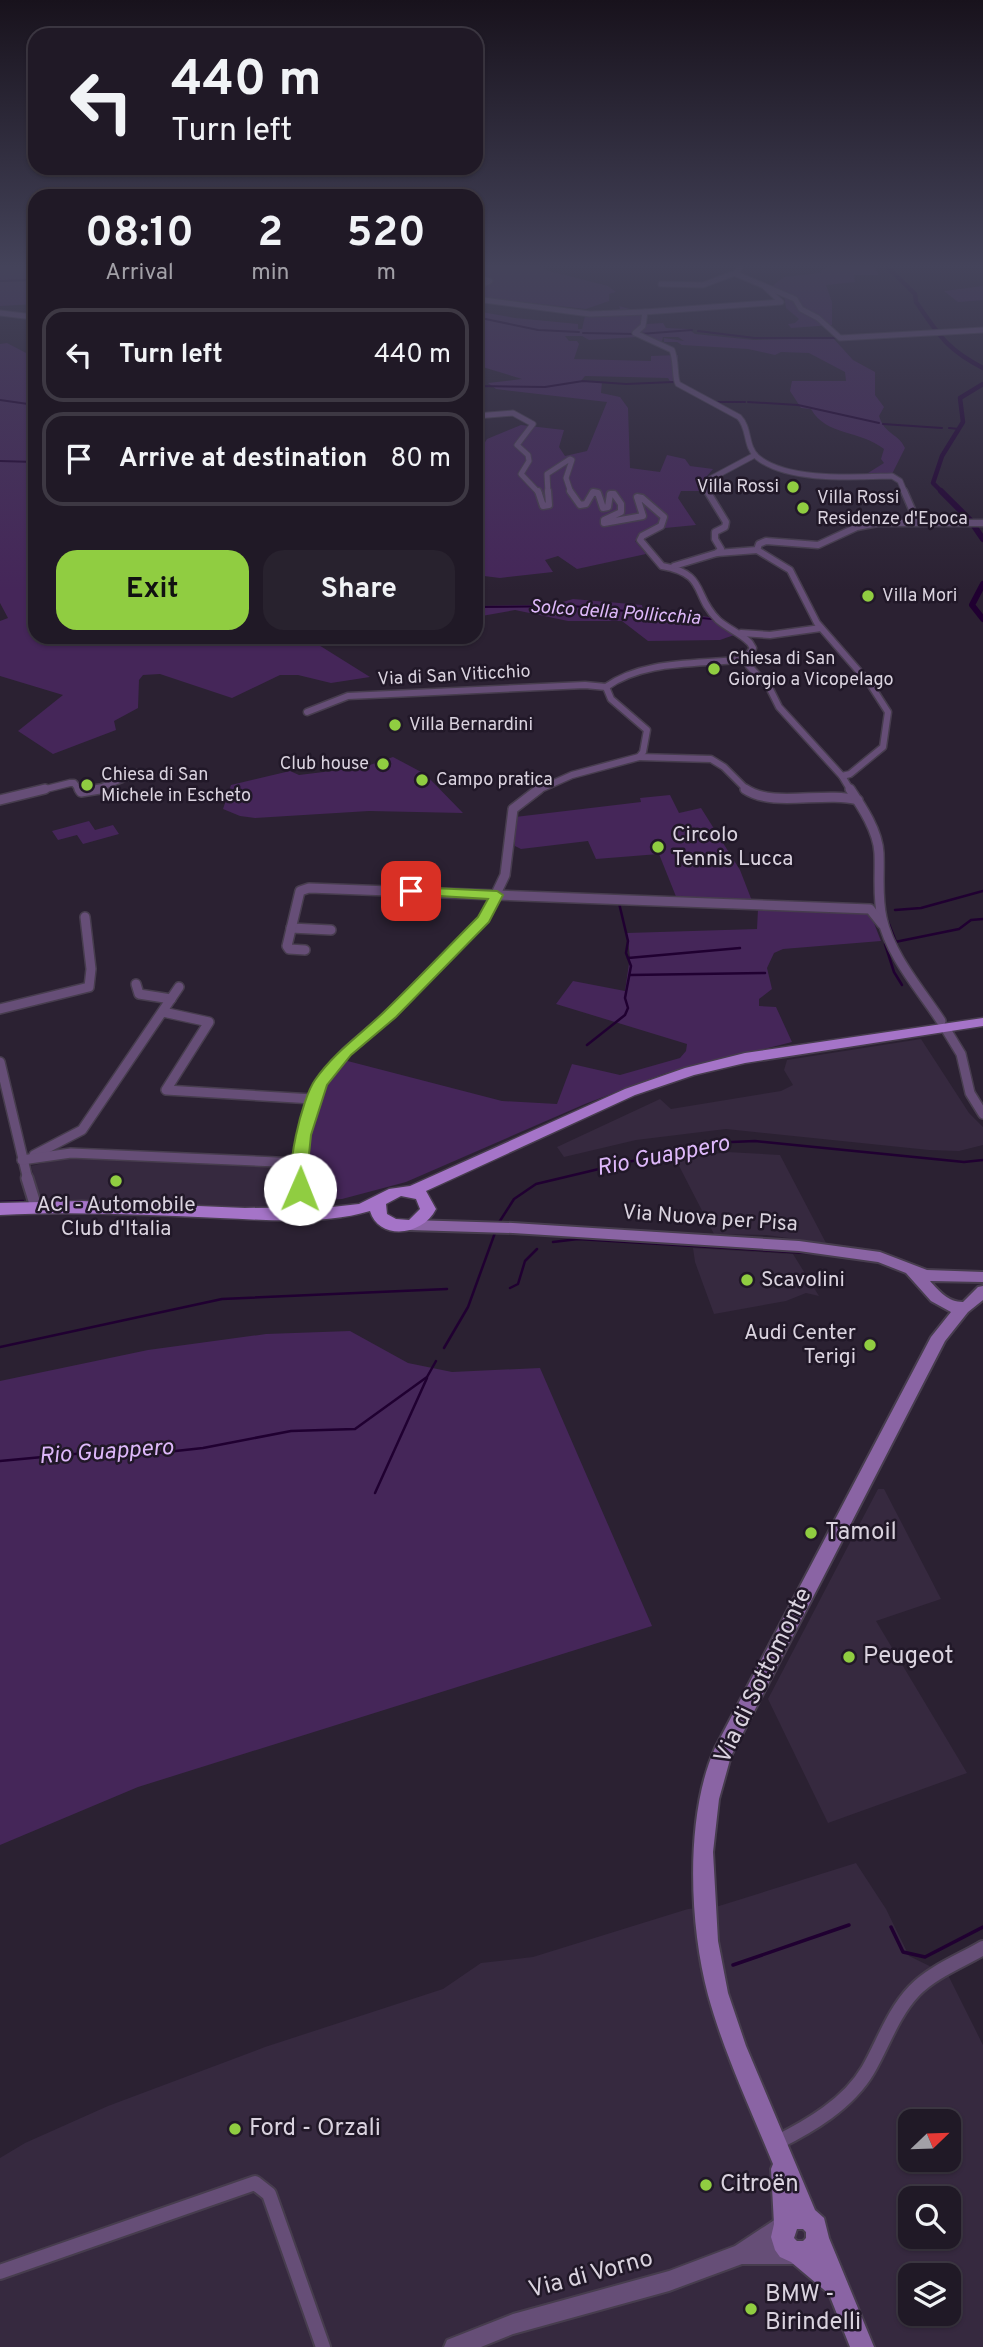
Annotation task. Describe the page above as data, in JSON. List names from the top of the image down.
{
  "streets": {
    "main road": ["Via Nuova per Pisa", "Via di Sottomonte"],
    "street": ["Via di San Viticchio", "Via di Vorno"]
  },
  "crossings": [
    ["Via Nuova per Pisa", "Via di Sottomonte"],
    ["Via di Sottomonte", "Via di Vorno"]
  ],
  "water": ["Solco della Pollicchia", "Rio Guappero"],
  "places": [
    "Villa Rossi",
    "Villa Rossi Residenze d'Epoca",
    "Villa Mori",
    "Chiesa di San Giorgio a Vicopelago",
    "Villa Bernardini",
    "Club house",
    "Campo pratica",
    "Chiesa di San Michele in Escheto",
    "Circolo Tennis Lucca",
    "ACI - Automobile Club d'Italia",
    "Scavolini",
    "Audi Center Terigi",
    "Tamoil",
    "Peugeot",
    "Ford - Orzali",
    "Citroën",
    "BMW - Birindelli"
  ],
  "north": "top right",
  "page": {
    "turn": ["440 m", "Turn left"],
    "eta": [
      "08:10",
      "Arrival",
      "2",
      "min",
      "520",
      "m"
    ],
    "list": [
      {
        "name": "Turn left",
        "value": "440 m"
      },
      {
        "name": "Arrive at destination",
        "value": "80 m"
      }
    ],
    "buttons": ["Exit", "Share"]
  }
}
